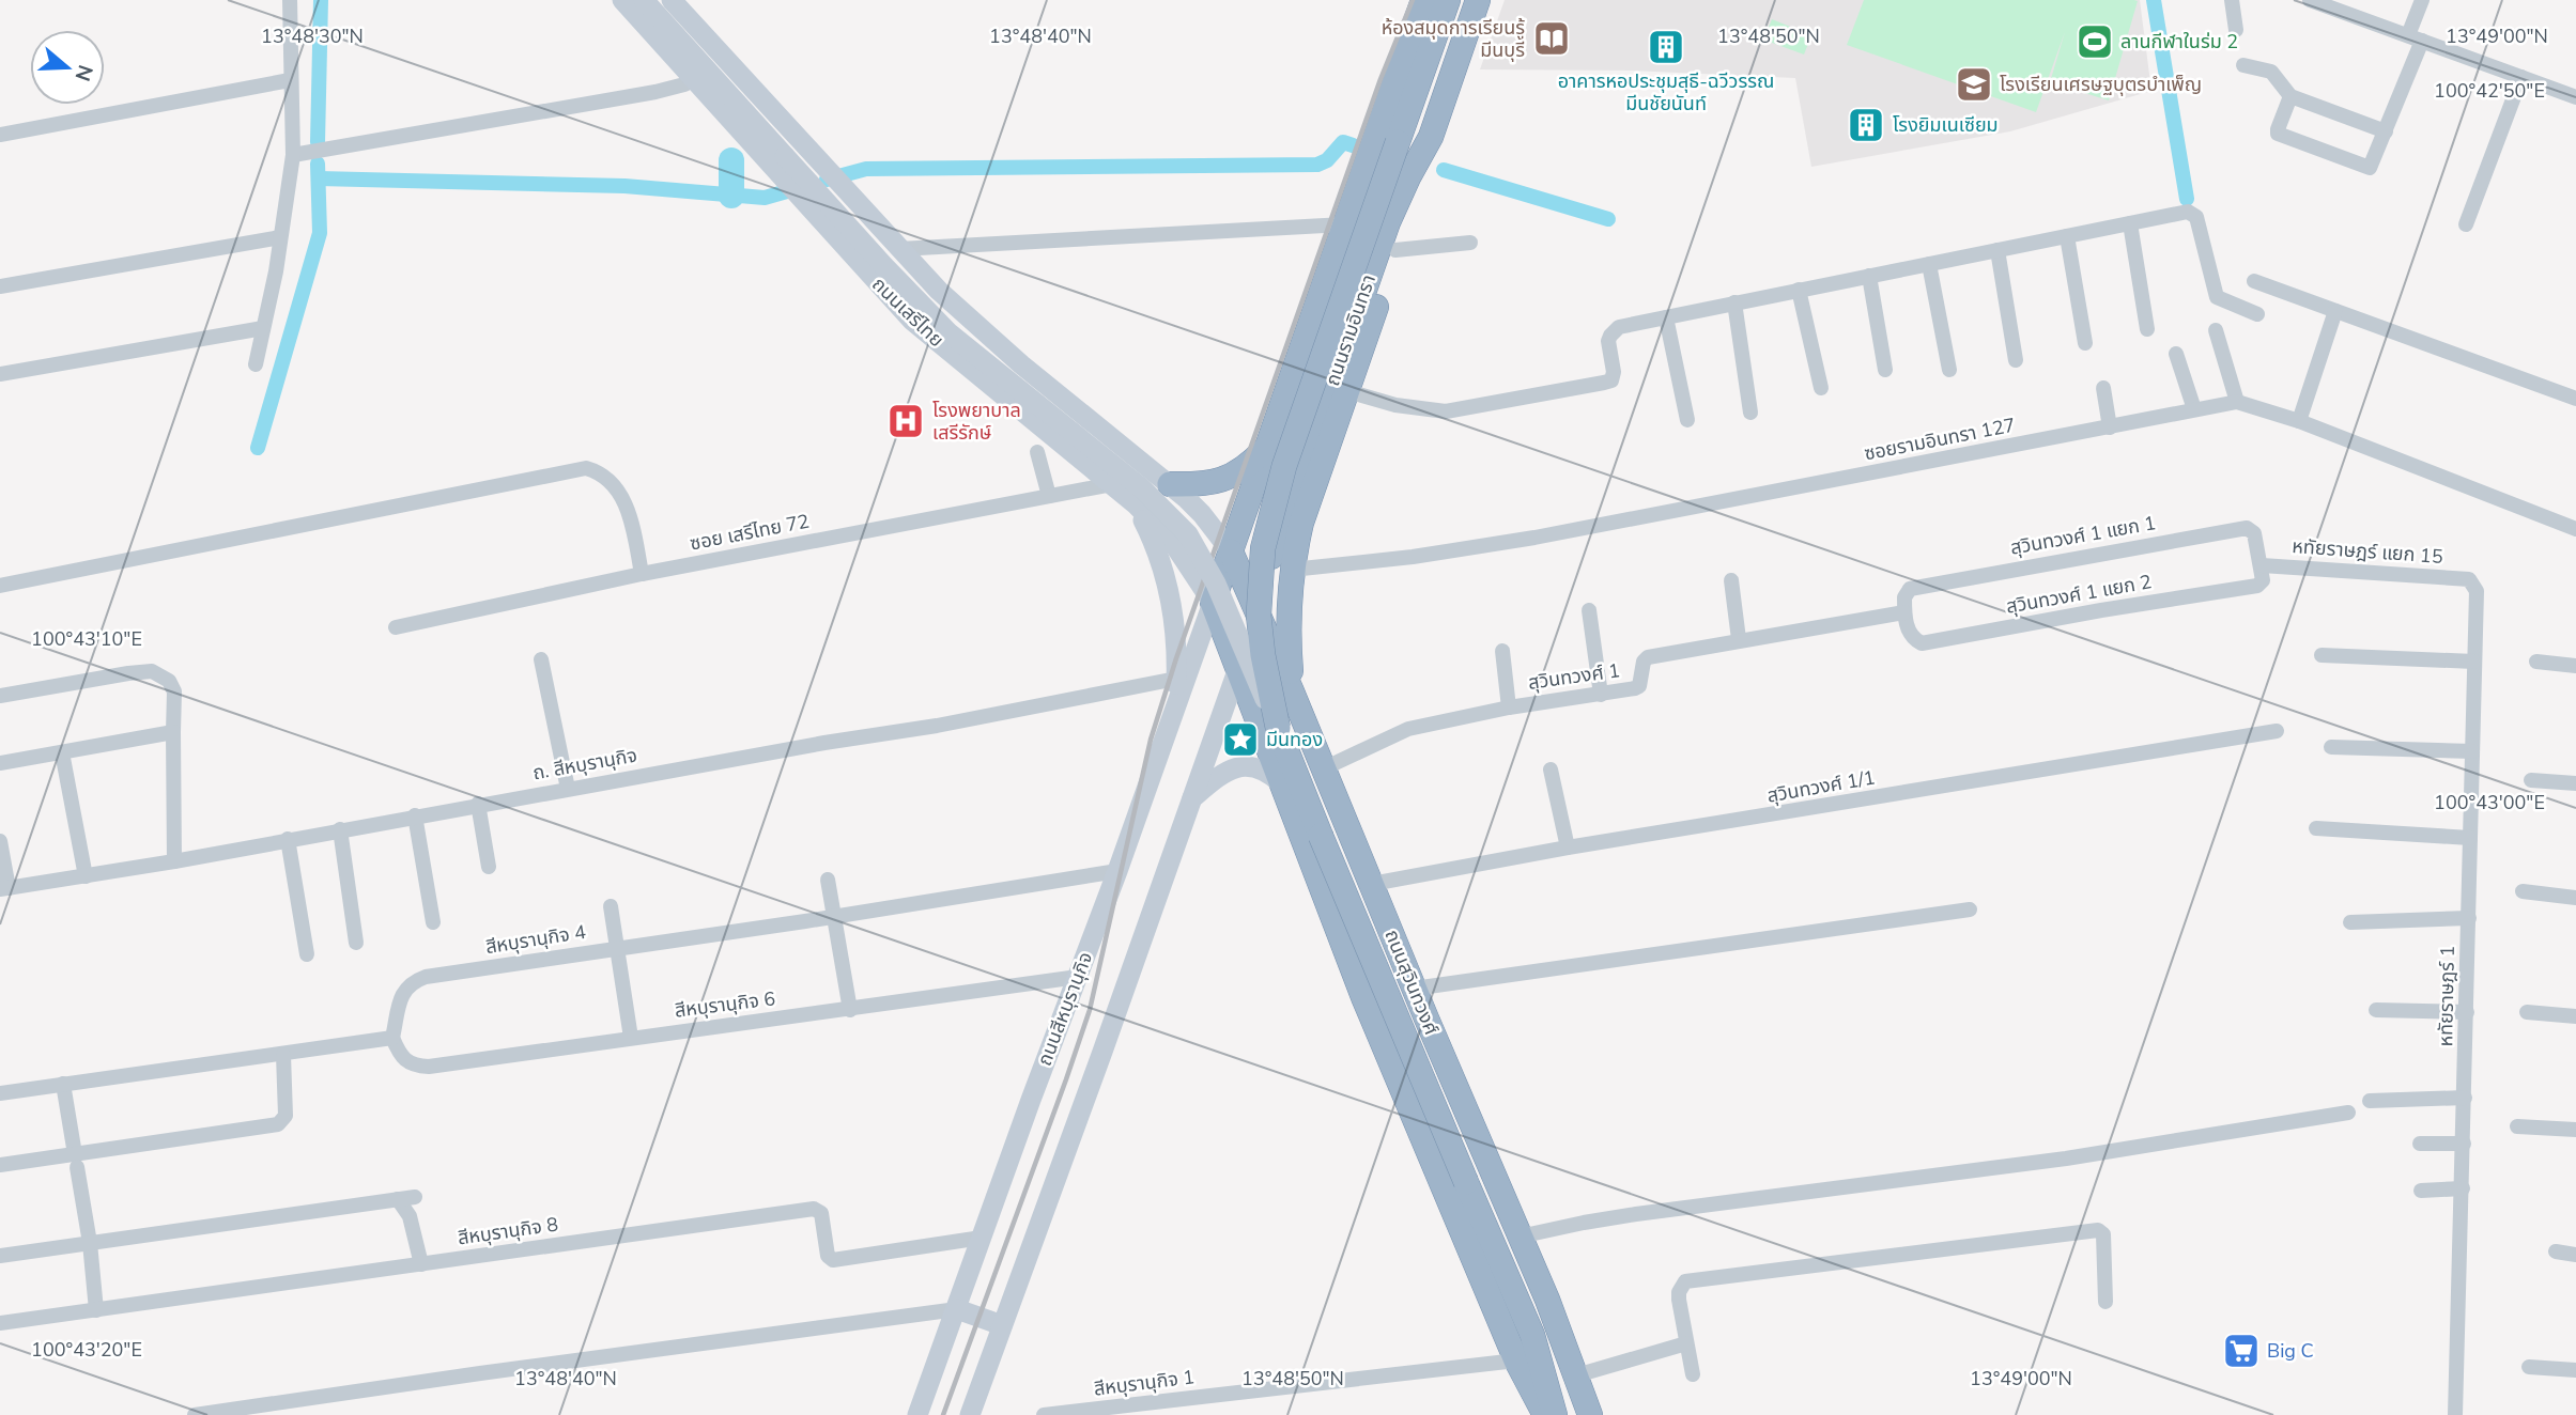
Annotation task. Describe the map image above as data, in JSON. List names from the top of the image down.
{
  "streets": {
    "highway": ["ถนนรามอินทรา", "ถนนสุวินทวงศ์"],
    "main road": ["ถนนเสรีไทย", "ถนนสีหบุรานุกิจ"],
    "street": [
      "ซอยรามอินทรา 127",
      "ซอย เสรีไทย 72",
      "สุวินทวงศ์ 1 แยก 1",
      "หทัยราษฎร์ แยก 15",
      "สุวินทวงศ์ 1 แยก 2",
      "สุวินทวงศ์ 1",
      "ถ. สีหบุรานุกิจ",
      "สุวินทวงศ์ 1/1",
      "สีหบุรานุกิจ 4",
      "หทัยราษฎร์ 1",
      "สีหบุรานุกิจ 6",
      "สีหบุรานุกิจ 8",
      "สีหบุรานุกิจ 1"
    ]
  },
  "crossings": [
    ["ถนนเสรีไทย", "ซอย เสรีไทย 72"],
    ["ถนนเสรีไทย", "ถนนสุวินทวงศ์"],
    ["ถนนเสรีไทย", "ถนนสีหบุรานุกิจ"],
    ["ถนนรามอินทรา", "ถนนสุวินทวงศ์"],
    ["สุวินทวงศ์ 1 แยก 1", "หทัยราษฎร์ แยก 15"],
    ["สุวินทวงศ์ 1 แยก 1", "สุวินทวงศ์ 1 แยก 2"],
    ["สุวินทวงศ์ 1 แยก 1", "สุวินทวงศ์ 1"],
    ["หทัยราษฎร์ แยก 15", "สุวินทวงศ์ 1 แยก 2"],
    ["หทัยราษฎร์ แยก 15", "หทัยราษฎร์ 1"],
    ["สุวินทวงศ์ 1 แยก 2", "สุวินทวงศ์ 1"],
    ["สุวินทวงศ์ 1", "ถนนสุวินทวงศ์"],
    ["สุวินทวงศ์ 1/1", "ถนนสุวินทวงศ์"],
    ["สีหบุรานุกิจ 4", "สีหบุรานุกิจ 6"],
    ["สีหบุรานุกิจ 4", "ถนนสีหบุรานุกิจ"],
    ["สีหบุรานุกิจ 6", "ถนนสีหบุรานุกิจ"],
    ["ถนนสีหบุรานุกิจ", "สีหบุรานุกิจ 8"]
  ],
  "places": {
    "library": ["ห้องสมุดการเรียนรู้ มีนบุรี"],
    "sports": ["ลานกีฬาในร่ม 2"],
    "building": ["อาคารหอประชุมสุธี-ฉวีวรรณ มีนชัยนันท์", "โรงยิมเนเซียม"],
    "school or university": ["โรงเรียนเศรษฐบุตรบำเพ็ญ"],
    "hospital": ["โรงพยาบาล เสรีรักษ์"],
    "place": ["มีนทอง"],
    "supermarket": ["Big C"]
  },
  "north": "right",
  "coordinates": [
    "13°48'30\"N",
    "13°49'00\"N",
    "13°48'40\"N",
    "13°48'50\"N",
    "100°42'50\"E",
    "100°43'10\"E",
    "100°43'00\"E",
    "100°43'20\"E"
  ]
}
